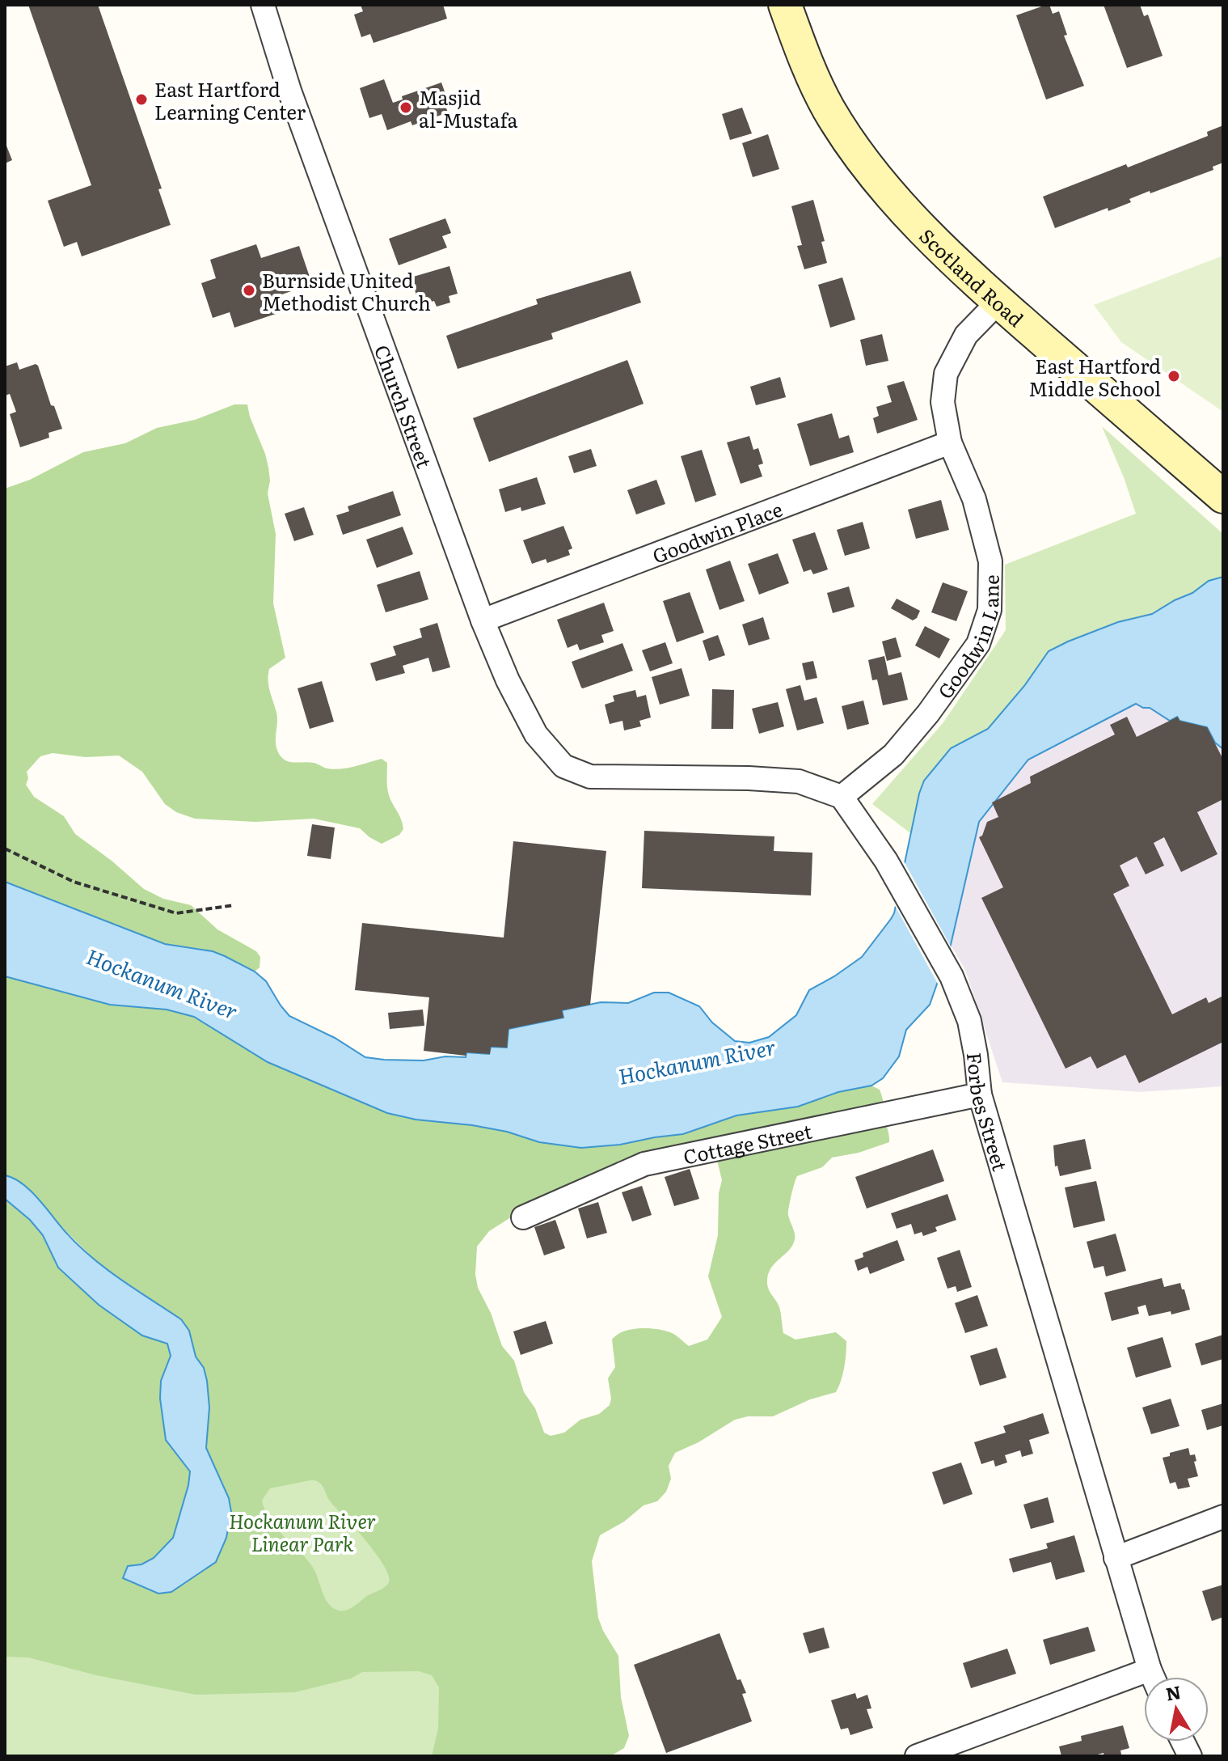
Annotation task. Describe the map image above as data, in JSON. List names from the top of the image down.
{
  "streets": {
    "main road": ["Scotland Road"],
    "street": [
      "Church Street",
      "Goodwin Place",
      "Goodwin Lane",
      "Forbes Street",
      "Cottage Street"
    ]
  },
  "crossings": [
    ["Scotland Road", "Goodwin Lane"],
    ["Church Street", "Goodwin Place"],
    ["Church Street", "Goodwin Lane"],
    ["Church Street", "Forbes Street"],
    ["Goodwin Place", "Goodwin Lane"],
    ["Goodwin Lane", "Forbes Street"],
    ["Forbes Street", "Cottage Street"]
  ],
  "water": ["Hockanum River"],
  "parks": ["Hockanum River Linear Park"],
  "places": [
    "East Hartford Learning Center",
    "Masjid al-Mustafa",
    "Burnside United Methodist Church",
    "East Hartford Middle School"
  ],
  "north": "top"
}
